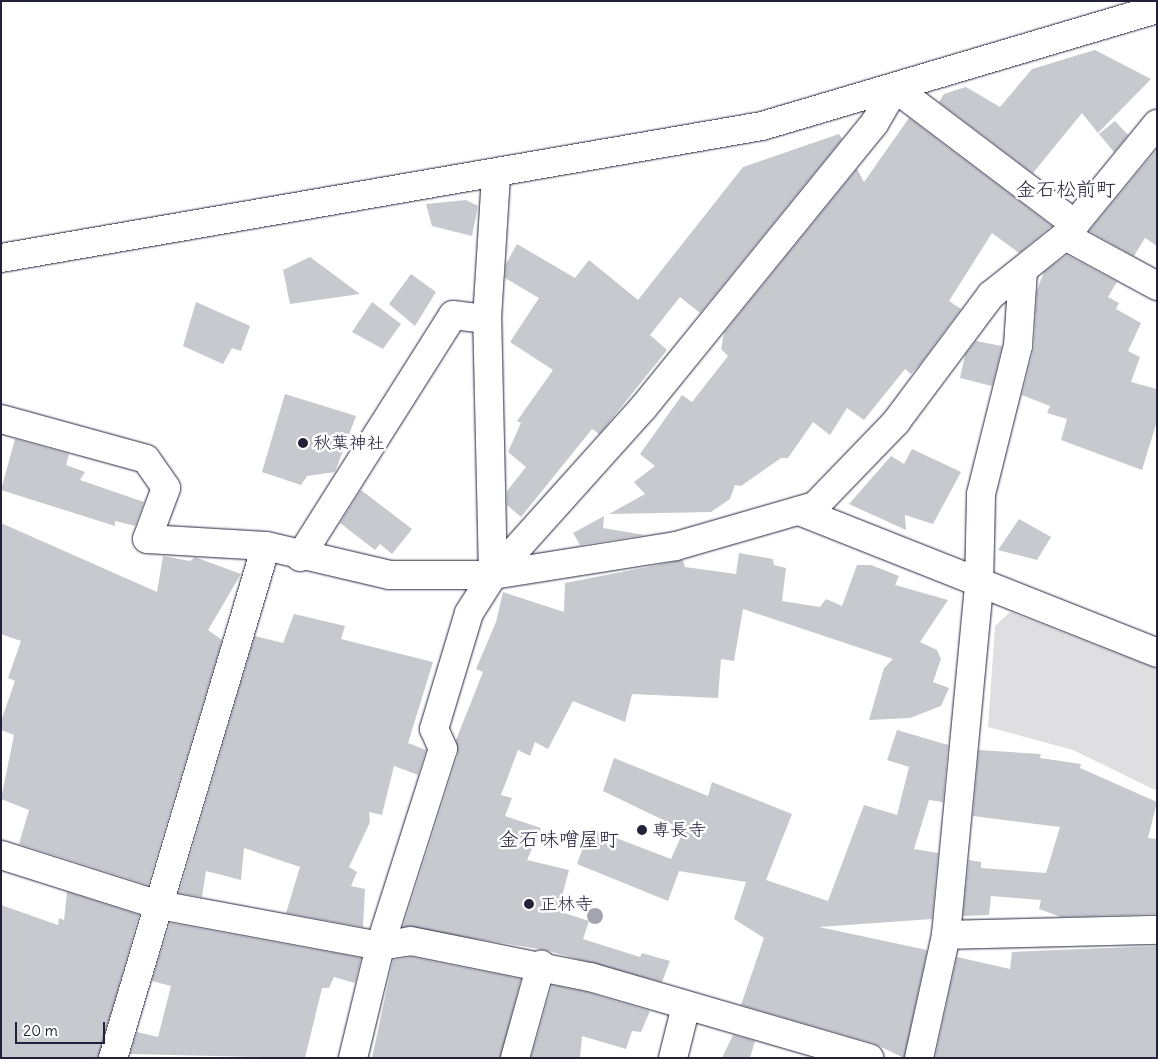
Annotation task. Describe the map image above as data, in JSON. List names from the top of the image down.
{
  "districts": ["金石松前町", "金石味噌屋町"],
  "places": ["秋葉神社", "専長寺", "正林寺"],
  "scale_bar": "20 m"
}
